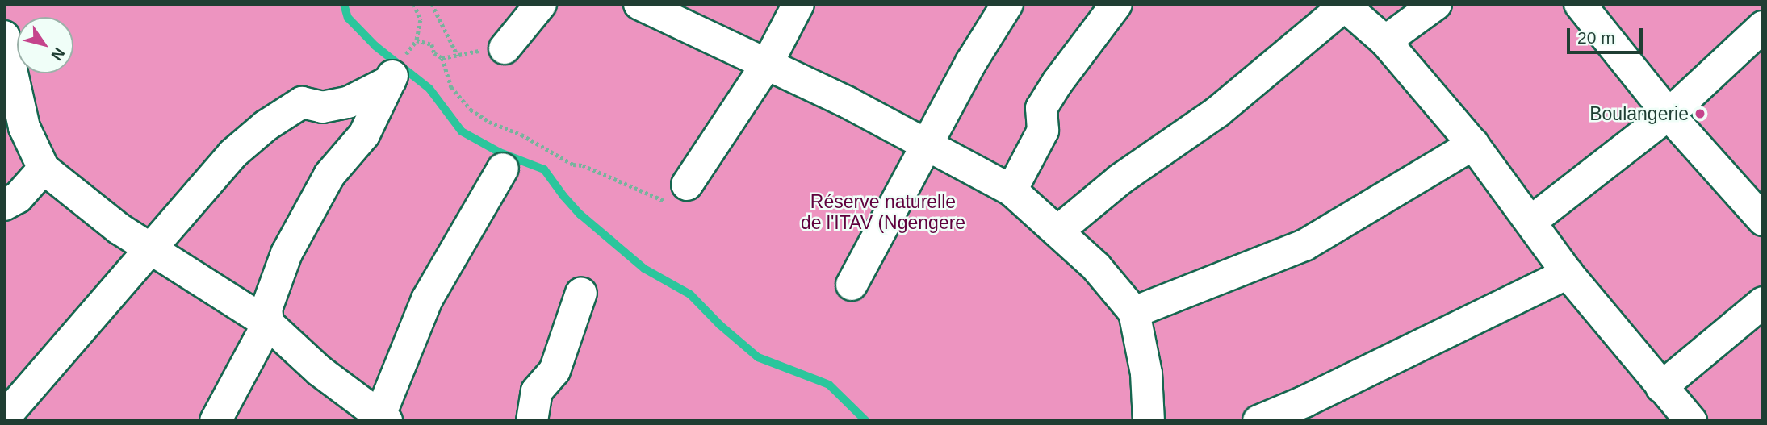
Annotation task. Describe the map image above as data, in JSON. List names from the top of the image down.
{
  "parks": ["Réserve naturelle de l'ITAV (Ngengere"],
  "places": ["Boulangerie"],
  "scale_bar": "20 m",
  "north": "bottom right"
}
